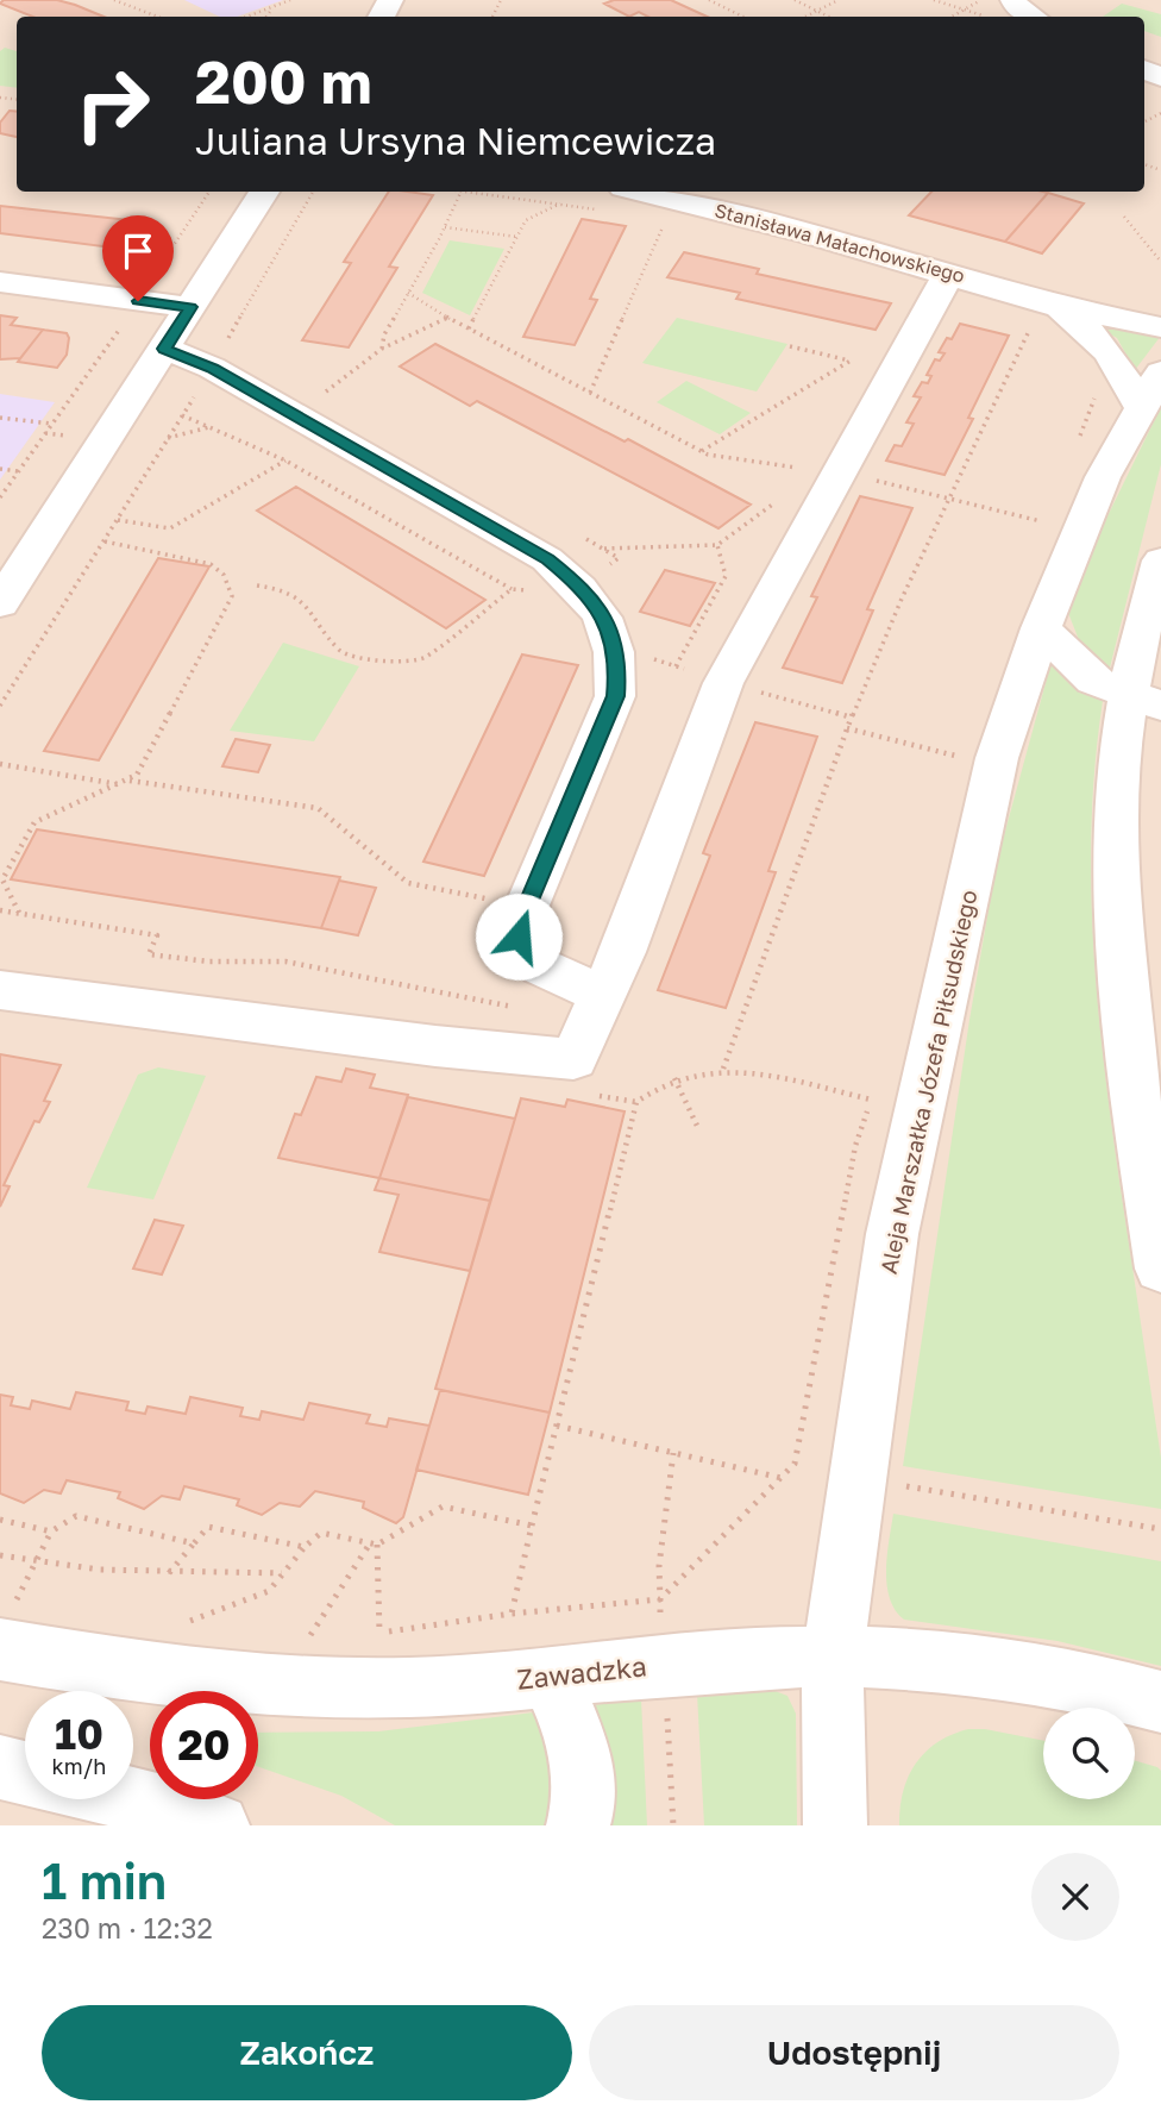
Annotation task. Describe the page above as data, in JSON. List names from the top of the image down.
{
  "streets": {
    "street": ["Stanisława Małachowskiego", "Aleja Marszałka Józefa Piłsudskiego", "Zawadzka"]
  },
  "crossings": [
    ["Stanisława Małachowskiego", "Aleja Marszałka Józefa Piłsudskiego"],
    ["Aleja Marszałka Józefa Piłsudskiego", "Zawadzka"]
  ],
  "page": {
    "turn": ["200 m", "Juliana Ursyna Niemcewicza"],
    "speed": "10 km/h",
    "limit": "20",
    "heading": ["1 min", "230 m · 12:32"],
    "buttons": ["Zakończ", "Udostępnij"]
  }
}
